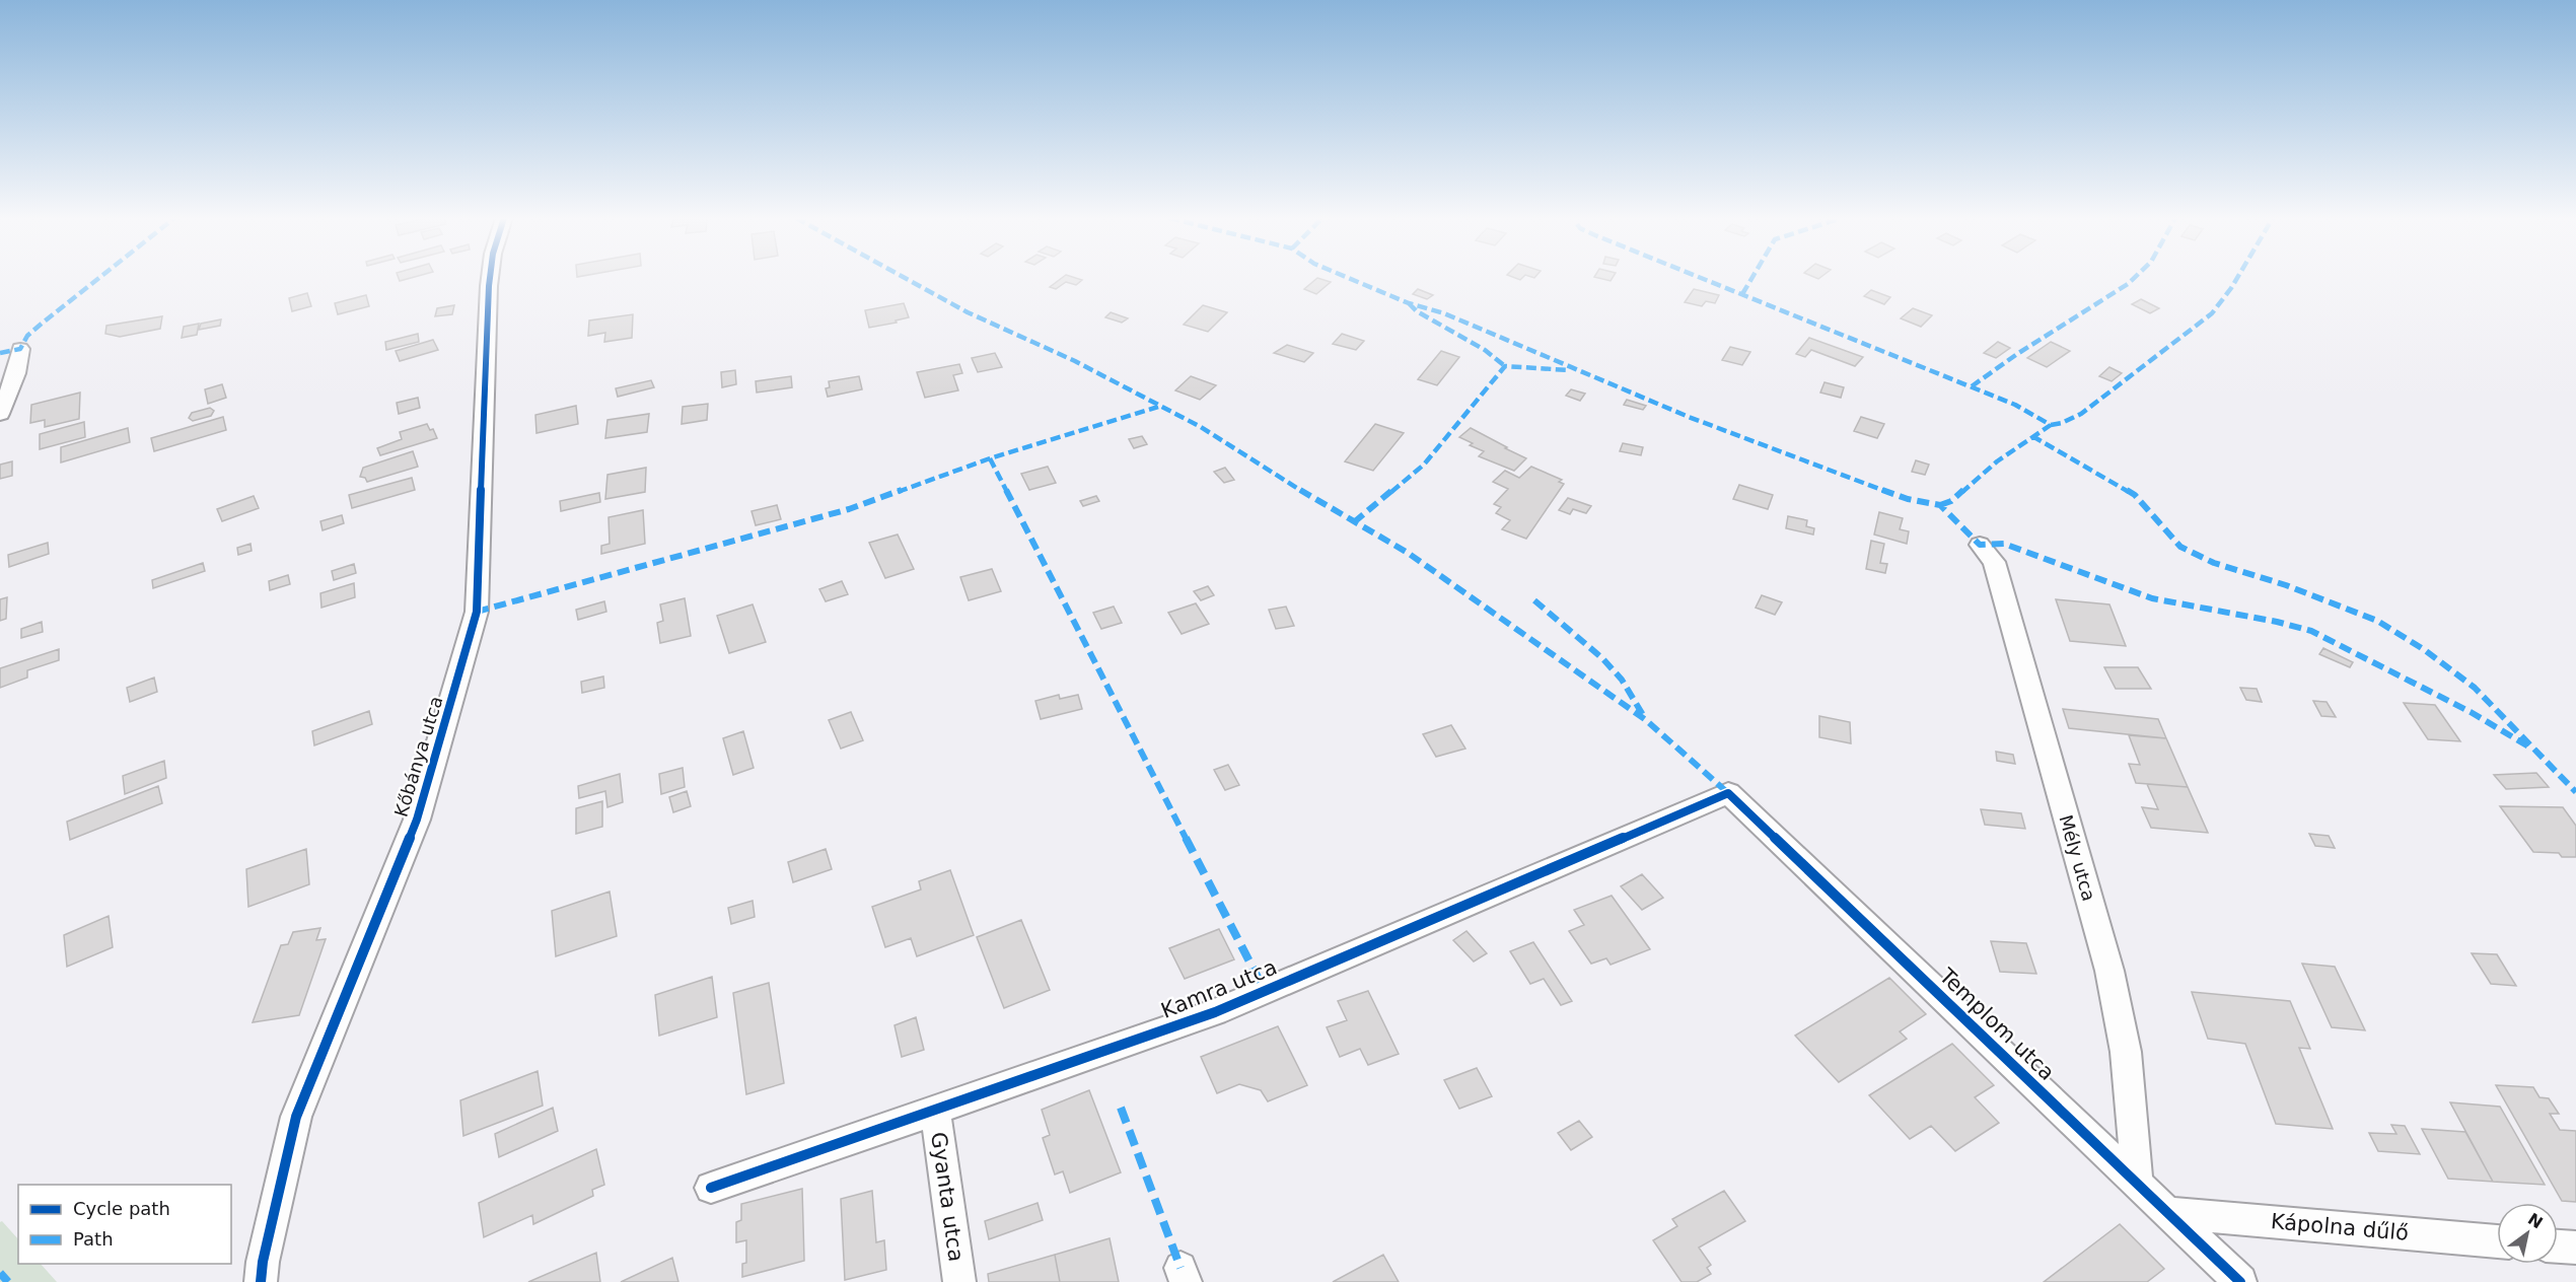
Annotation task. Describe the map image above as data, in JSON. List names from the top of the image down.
{
  "streets": {
    "street": [
      "Kőbánya utca",
      "Mély utca",
      "Kamra utca",
      "Templom utca",
      "Gyanta utca",
      "Kápolna dűlő"
    ]
  },
  "crossings": [
    ["Mély utca", "Templom utca"],
    ["Kamra utca", "Templom utca"],
    ["Kamra utca", "Gyanta utca"],
    ["Templom utca", "Kápolna dűlő"]
  ],
  "legend": ["Cycle path", "Path"],
  "north": "top right"
}
